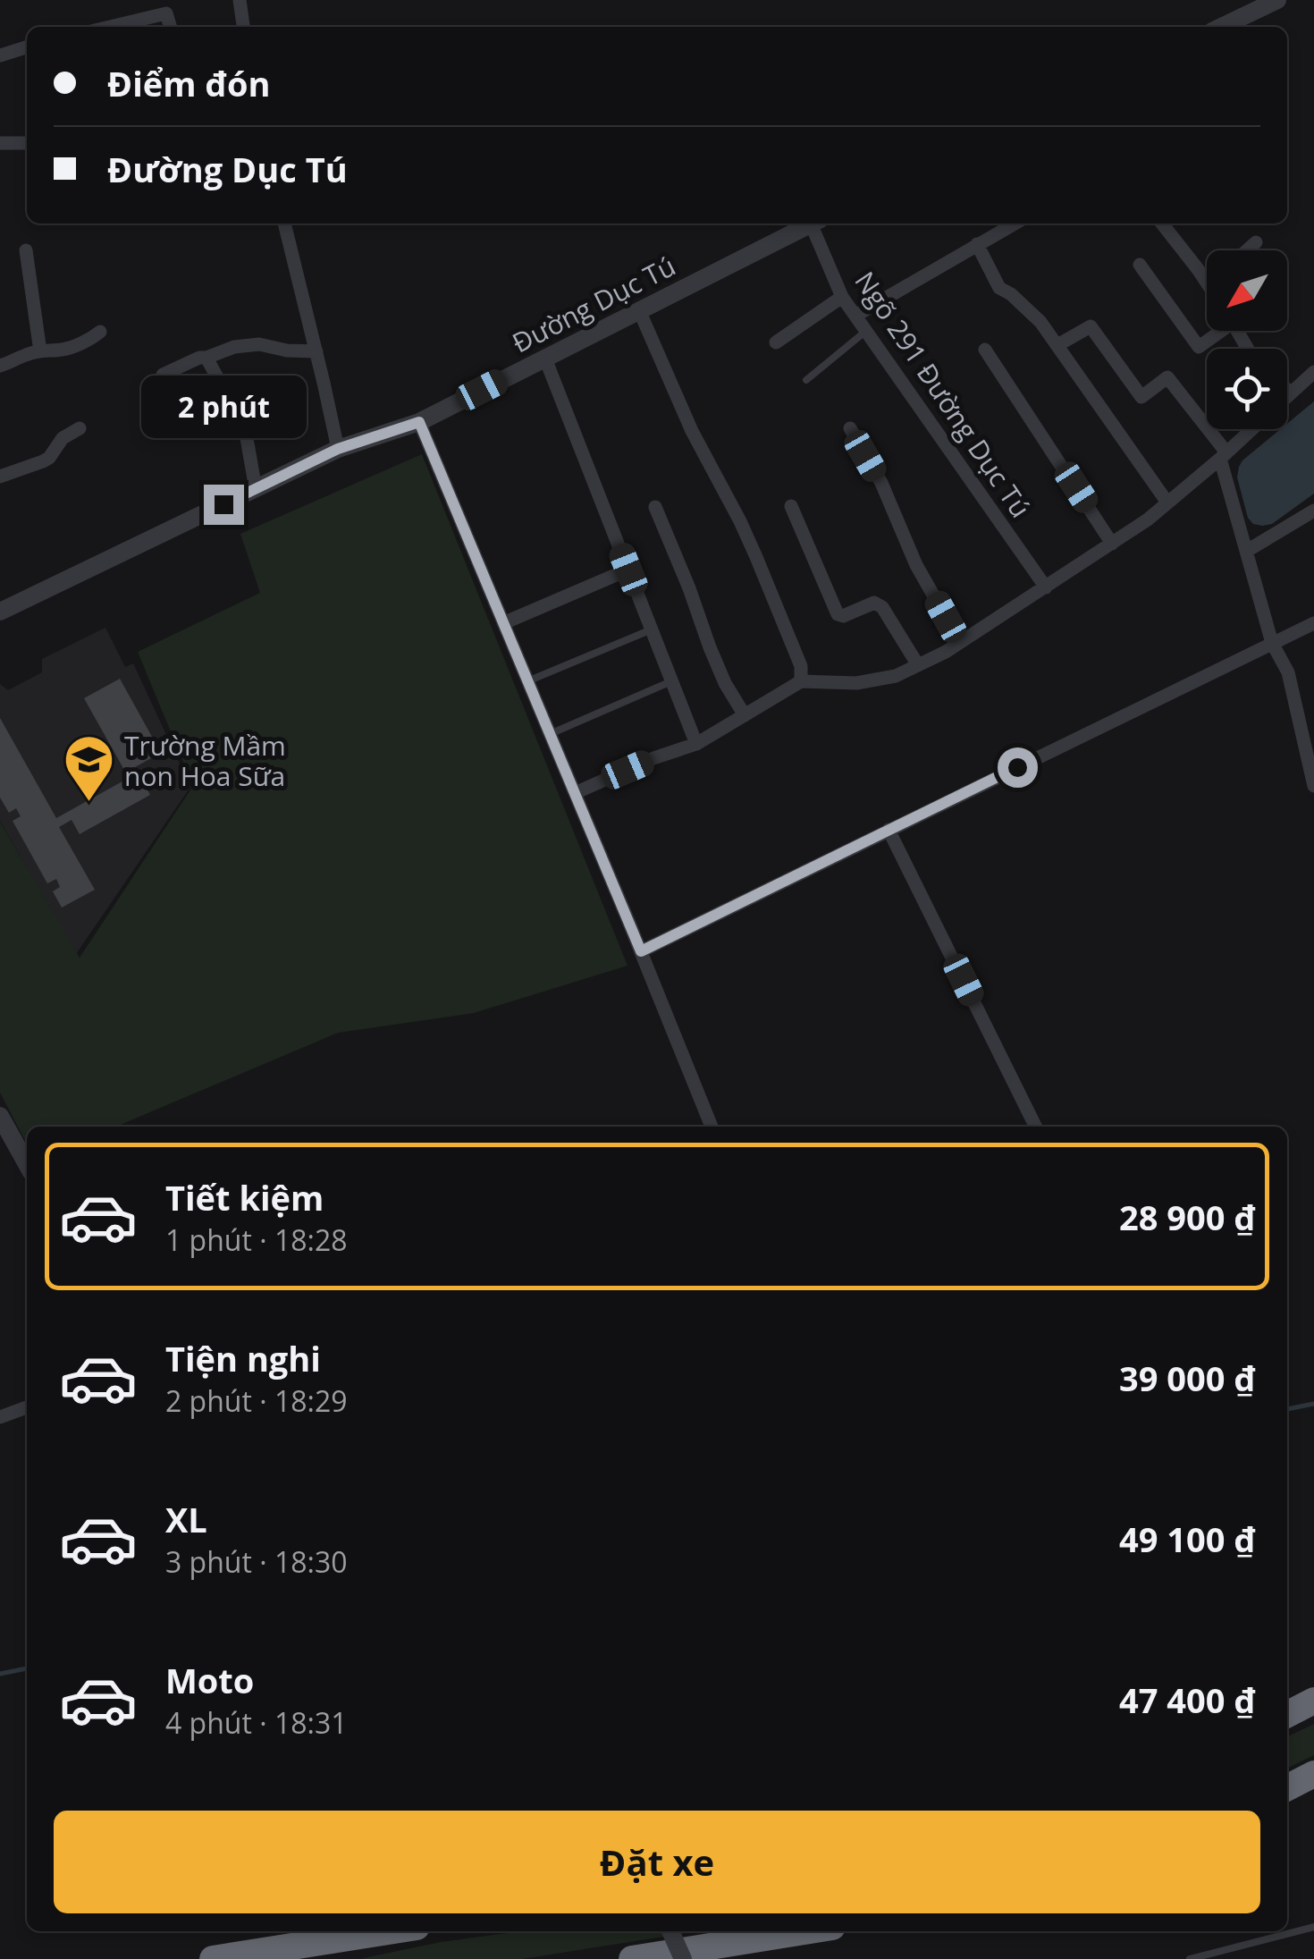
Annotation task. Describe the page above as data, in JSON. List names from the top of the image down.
{
  "streets": {
    "street": ["Đường Dục Tú", "Ngõ 291 Đường Dục Tú"]
  },
  "places": {
    "school or university": ["Trường Mầm non Hoa Sữa"]
  },
  "north": "bottom left",
  "page": {
    "banner": ["Điểm đón", "Đường Dục Tú"],
    "bubble": "2 phút",
    "list": [
      {
        "name": "Tiết kiệm",
        "note": "1 phút · 18:28",
        "value": "28 900 ₫"
      },
      {
        "name": "Tiện nghi",
        "note": "2 phút · 18:29",
        "value": "39 000 ₫"
      },
      {
        "name": "XL",
        "note": "3 phút · 18:30",
        "value": "49 100 ₫"
      },
      {
        "name": "Moto",
        "note": "4 phút · 18:31",
        "value": "47 400 ₫"
      }
    ],
    "buttons": "Đặt xe"
  }
}
